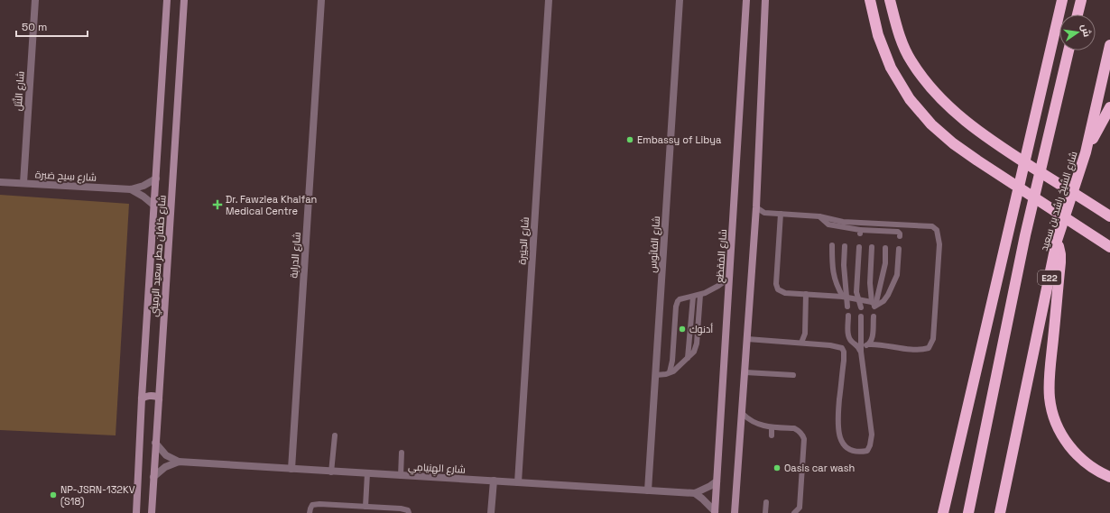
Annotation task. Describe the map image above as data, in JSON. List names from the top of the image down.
{
  "streets": {
    "highway": ["شارع الشيخ راشد بن سعيد", "E22"],
    "street": [
      "شارع النَّتَل",
      "شارع سِيح صَبرة",
      "شارع الحِيَيرة",
      "شارع الفانُوس",
      "شارع الدرابة",
      "شارع خلفان مطر سعيد الرميثي",
      "شارع المَقطَع",
      "شارع الهِنيامِي"
    ]
  },
  "crossings": [
    ["شارع النَّتَل", "شارع سِيح صَبرة"],
    ["شارع سِيح صَبرة", "شارع خلفان مطر سعيد الرميثي"],
    ["شارع الحِيَيرة", "شارع الهِنيامِي"],
    ["شارع الفانُوس", "شارع الهِنيامِي"],
    ["شارع الدرابة", "شارع الهِنيامِي"],
    ["شارع خلفان مطر سعيد الرميثي", "شارع الهِنيامِي"],
    ["شارع المَقطَع", "شارع الهِنيامِي"]
  ],
  "places": {
    "other": [
      "Embassy of Libya",
      "أدنوك",
      "Oasis car wash",
      "NP-JSRN-132KV (S18)"
    ],
    "health": ["Dr. Fawzlea Khalfan Medical Centre"]
  },
  "scale_bar": "50 m",
  "north": "right"
}
